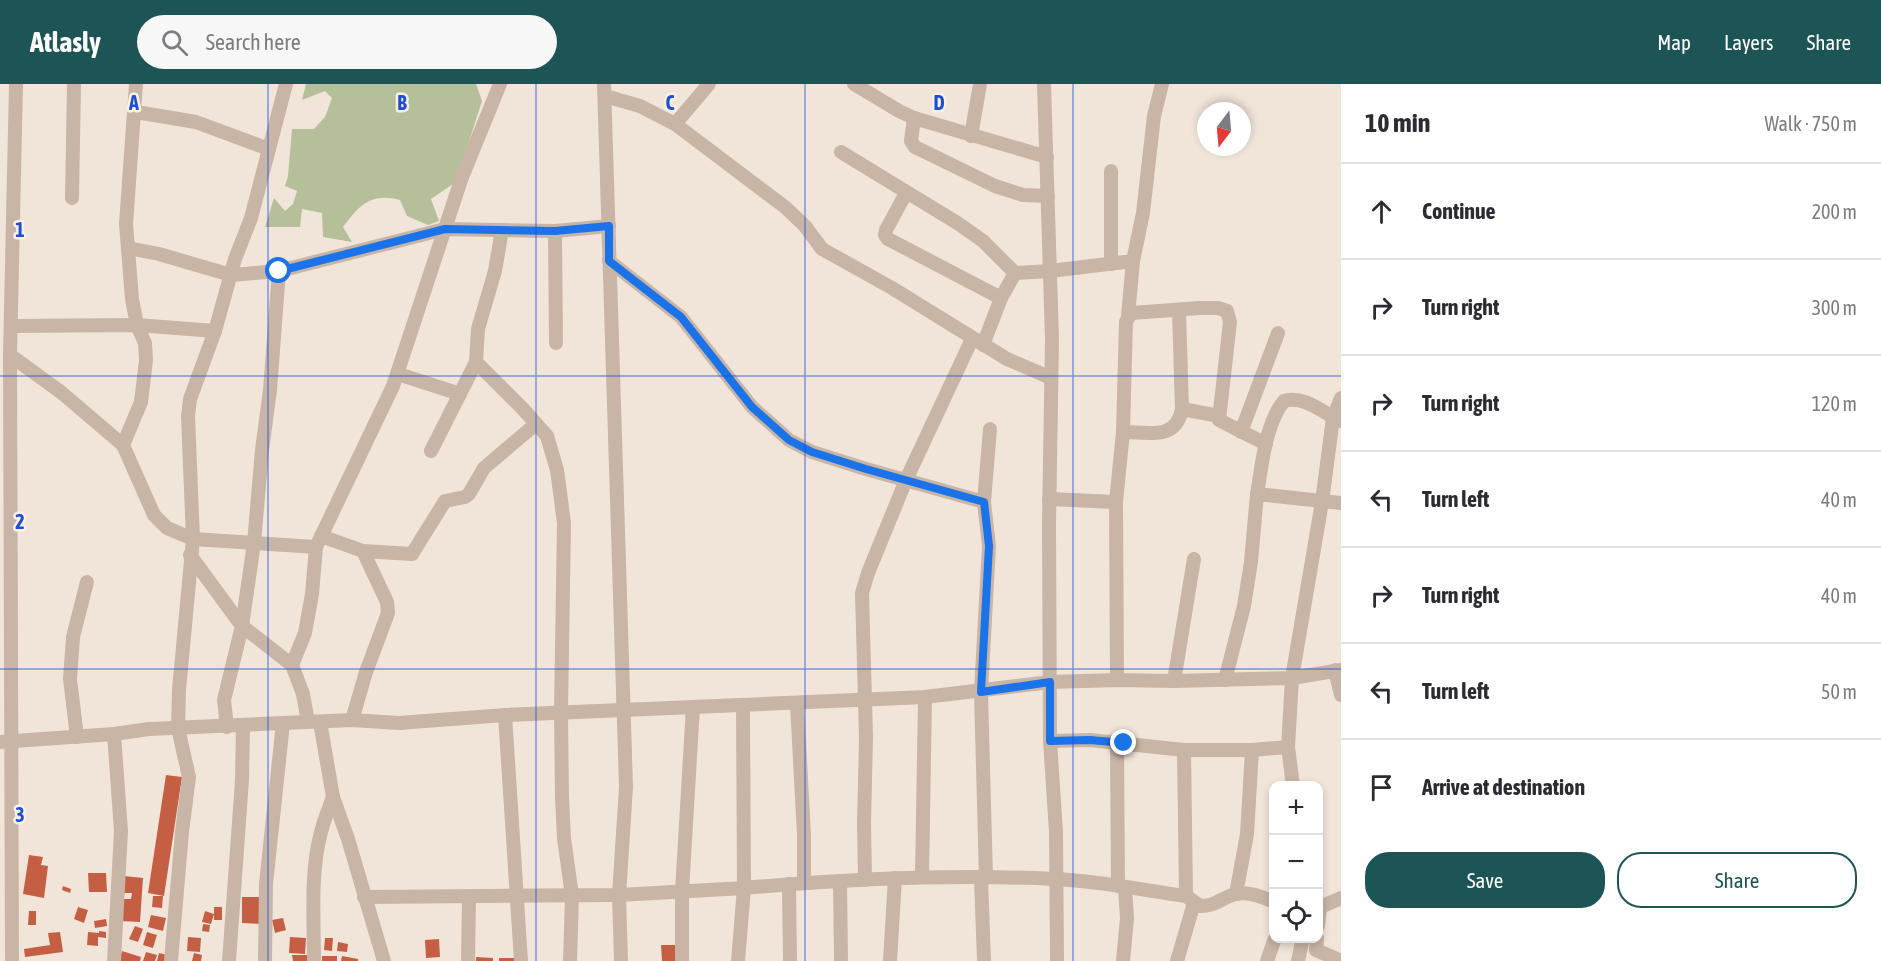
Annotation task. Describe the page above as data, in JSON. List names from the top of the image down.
{
  "north": "bottom",
  "page": {
    "header": "Atlasly",
    "search": "Search here",
    "nav": ["Map", "Layers", "Share"],
    "heading": ["10 min", "Walk · 750 m"],
    "list": [
      ["Continue", "200 m"],
      ["Turn right", "300 m"],
      ["Turn right", "120 m"],
      ["Turn left", "40 m"],
      ["Turn right", "40 m"],
      ["Turn left", "50 m"],
      "Arrive at destination"
    ],
    "map_buttons": ["+", "−"],
    "buttons": ["Save", "Share"]
  },
  "grid": {
    "columns": [
      "A",
      "B",
      "C",
      "D"
    ],
    "rows": ["1", "2", "3"]
  }
}
